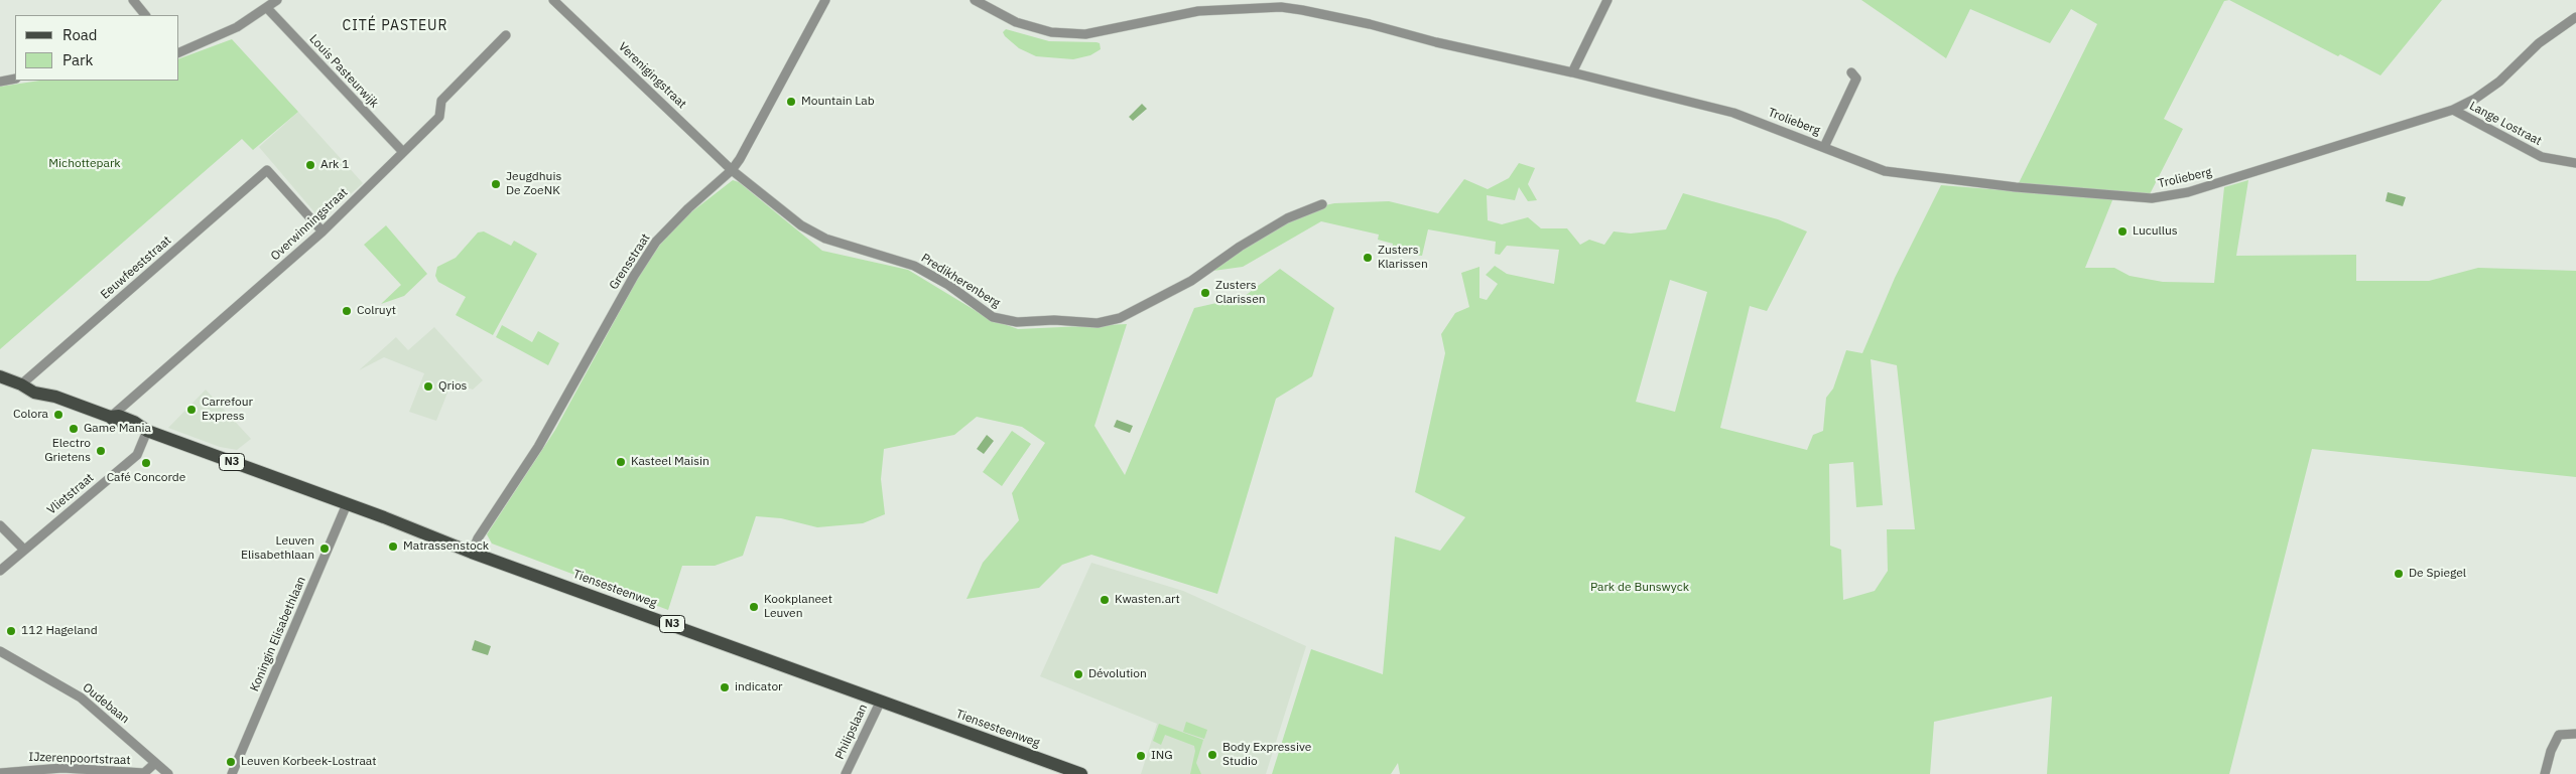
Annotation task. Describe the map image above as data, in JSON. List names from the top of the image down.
{
  "streets": {
    "main road": ["N3", "Tiensesteenweg"],
    "street": [
      "Louis Pasteurwijk",
      "Verenigingstraat",
      "Trolieberg",
      "Lange Lostraat",
      "Overwinningstraat",
      "Grensstraat",
      "Eeuwfeeststraat",
      "Predikherenberg",
      "Vlietstraat",
      "Koningin Elisabethlaan",
      "Oudebaan",
      "Philipslaan",
      "IJzerenpoortstraat"
    ]
  },
  "crossings": [
    ["Louis Pasteurwijk", "Overwinningstraat"],
    ["Verenigingstraat", "Grensstraat"],
    ["Verenigingstraat", "Predikherenberg"],
    ["Trolieberg", "Lange Lostraat"],
    ["Overwinningstraat", "Eeuwfeeststraat"],
    ["Overwinningstraat", "Tiensesteenweg"],
    ["Grensstraat", "Predikherenberg"],
    ["Grensstraat", "Tiensesteenweg"],
    ["Eeuwfeeststraat", "Tiensesteenweg"],
    ["Vlietstraat", "Tiensesteenweg"],
    ["Tiensesteenweg", "Koningin Elisabethlaan"],
    ["Tiensesteenweg", "Philipslaan"],
    ["Oudebaan", "IJzerenpoortstraat"]
  ],
  "districts": ["CITÉ PASTEUR"],
  "parks": ["Michottepark", "Park de Bunswyck"],
  "places": [
    "Mountain Lab",
    "Ark 1",
    "Jeugdhuis De ZoeNK",
    "Lucullus",
    "Zusters Klarissen",
    "Zusters Clarissen",
    "Colruyt",
    "Qrios",
    "Carrefour Express",
    "Colora",
    "Game Mania",
    "Electro Grietens",
    "Kasteel Maisin",
    "Café Concorde",
    "Matrassenstock",
    "Leuven Elisabethlaan",
    "De Spiegel",
    "Kwasten.art",
    "Kookplaneet Leuven",
    "112 Hageland",
    "Dévolution",
    "indicator",
    "Body Expressive Studio",
    "ING",
    "Leuven Korbeek-Lostraat"
  ],
  "legend": ["Road", "Park"]
}
